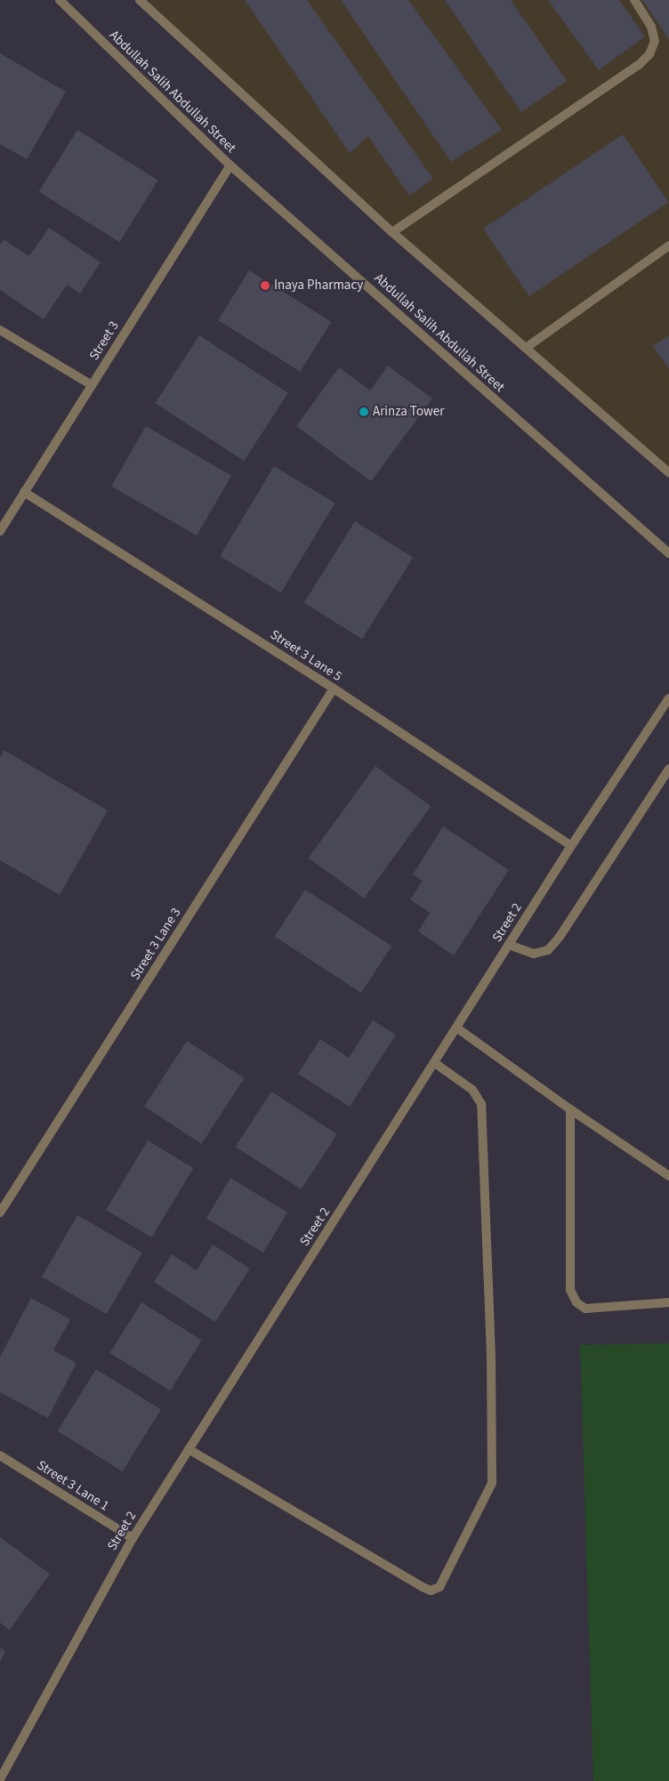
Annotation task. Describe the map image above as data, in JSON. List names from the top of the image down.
{
  "streets": {
    "street": [
      "Abdullah Salih Abdullah Street",
      "Street 3",
      "Street 3 Lane 5",
      "Street 2",
      "Street 3 Lane 3",
      "Street 3 Lane 1"
    ]
  },
  "crossings": [
    ["Abdullah Salih Abdullah Street", "Street 3"],
    ["Street 3", "Street 3 Lane 5"],
    ["Street 3 Lane 5", "Street 2"],
    ["Street 3 Lane 5", "Street 3 Lane 3"],
    ["Street 2", "Street 3 Lane 1"]
  ],
  "places": ["Inaya Pharmacy", "Arinza Tower"]
}
